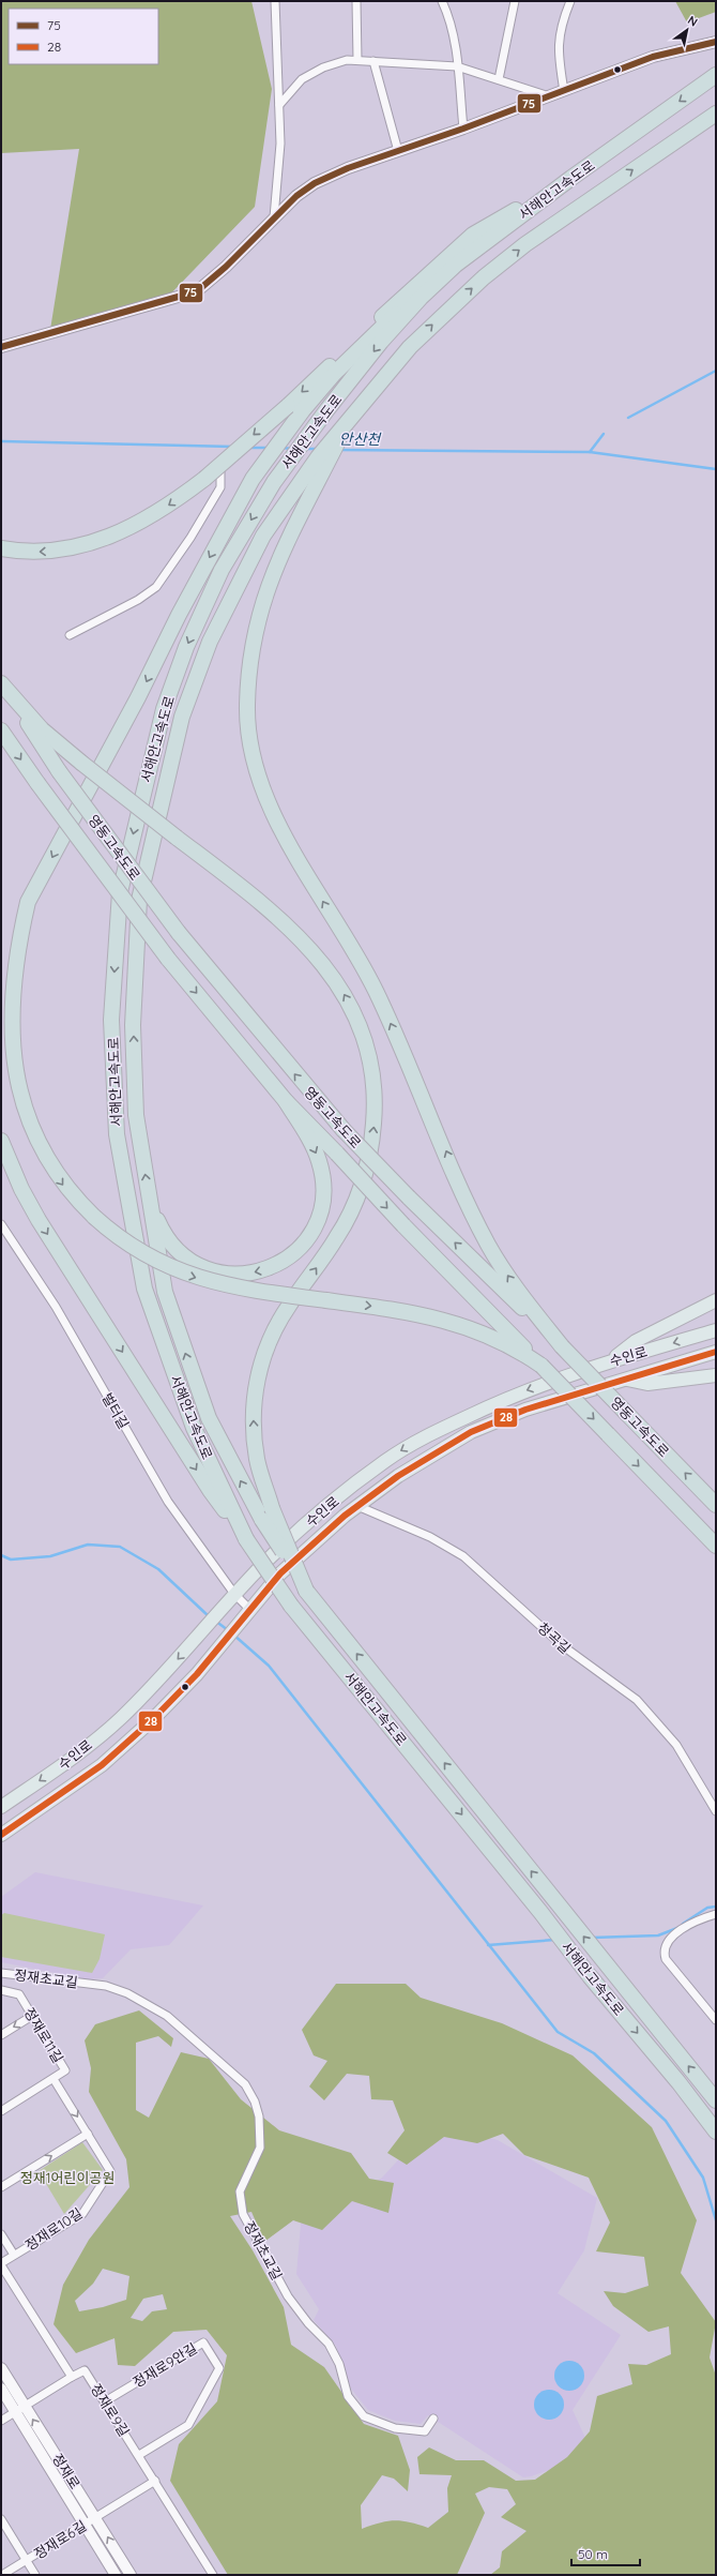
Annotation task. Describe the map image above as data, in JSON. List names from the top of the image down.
{
  "streets": {
    "highway": ["서해안고속도로", "영동고속도로"],
    "main road": ["수인로"],
    "street": [
      "벌터길",
      "청곡길",
      "정재초교길",
      "정재로11길",
      "정재로10길",
      "정재로9안길",
      "정재로9길",
      "정재로",
      "정재로6길"
    ]
  },
  "crossings": [
    ["수인로", "벌터길"],
    ["수인로", "청곡길"],
    ["정재로11길", "정재로10길"],
    ["정재로10길", "정재로9길"],
    ["정재로9안길", "정재로9길"],
    ["정재로9길", "정재로6길"],
    ["정재로", "정재로6길"]
  ],
  "water": ["안산천"],
  "parks": ["정재1어린이공원"],
  "lines": ["transit line 75", "transit line 28"],
  "legend": ["75", "28"],
  "scale_bar": "50 m",
  "north": "top right"
}
